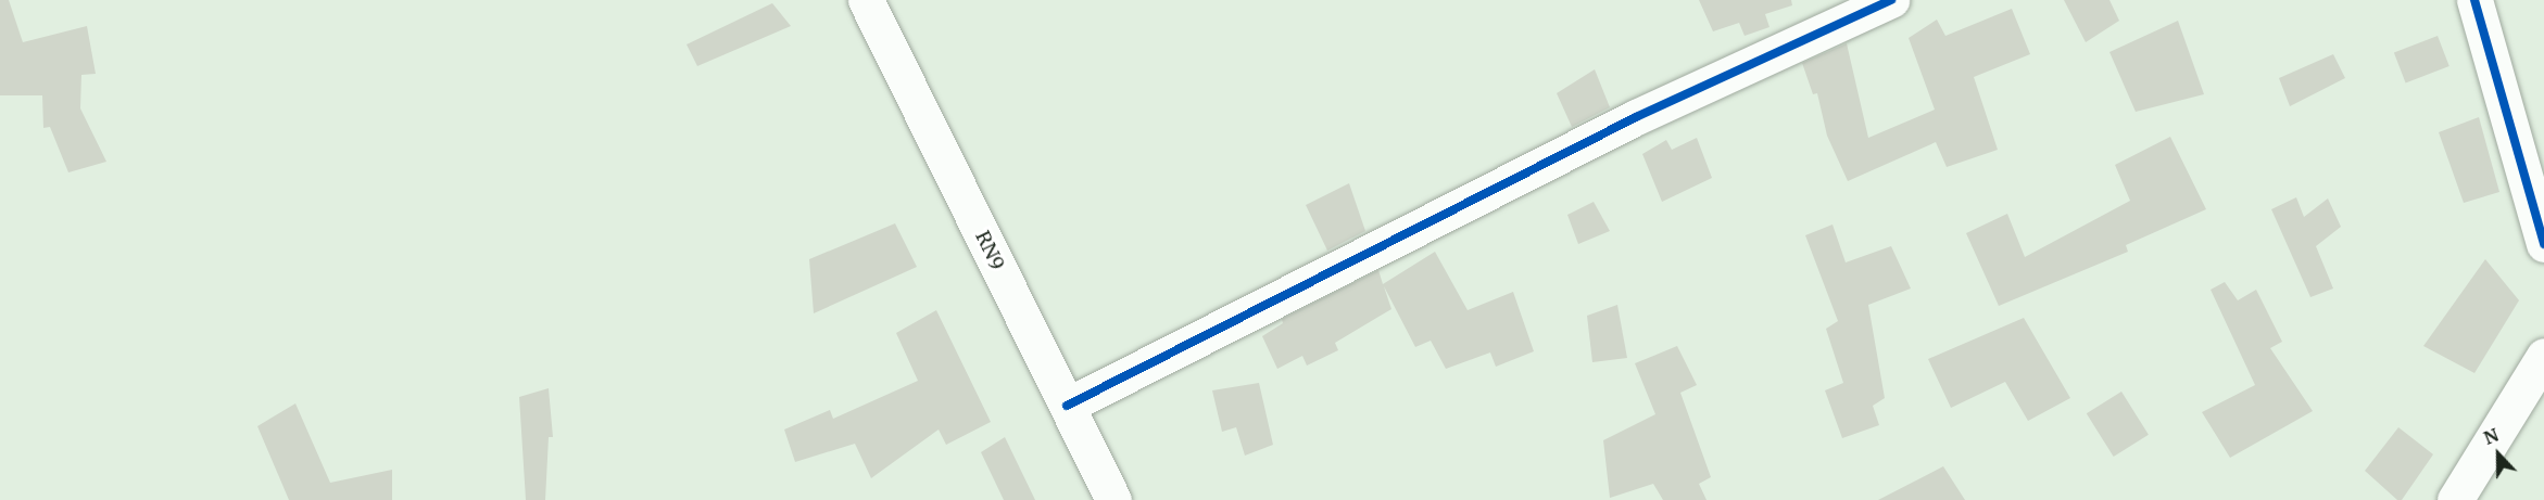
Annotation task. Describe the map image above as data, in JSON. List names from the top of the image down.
{
  "streets": {
    "street": ["RN9"]
  },
  "north": "top"
}
